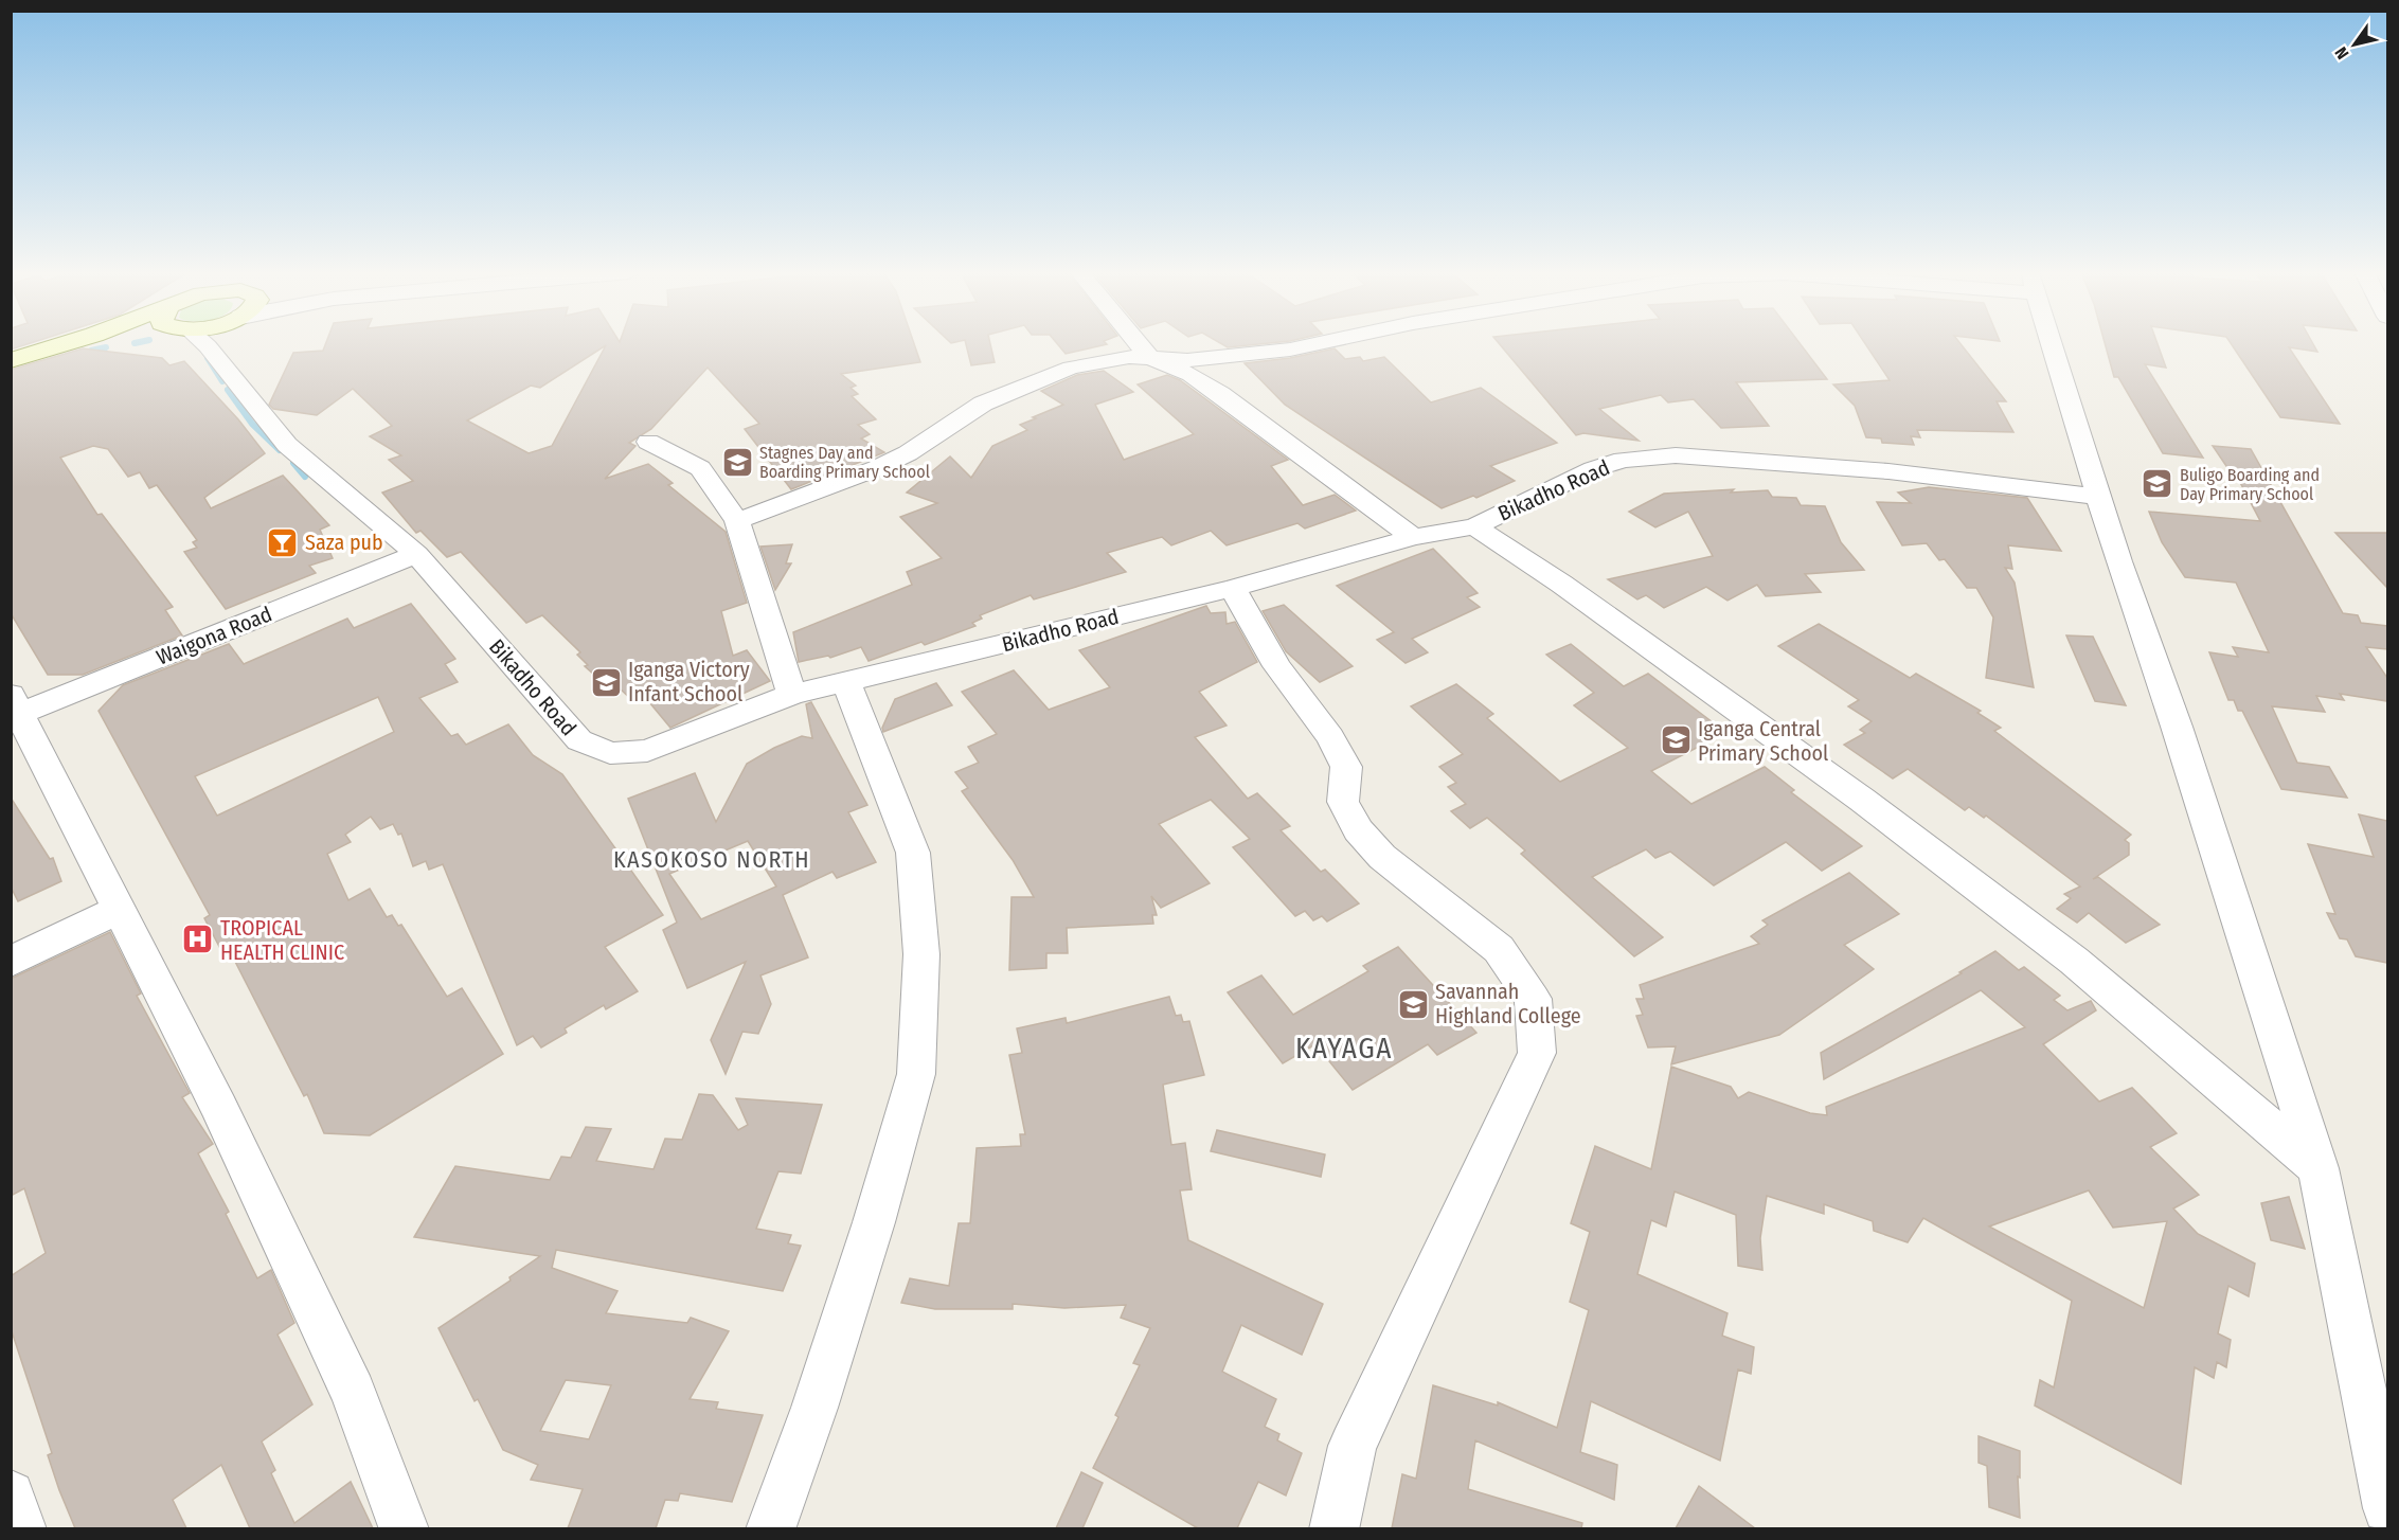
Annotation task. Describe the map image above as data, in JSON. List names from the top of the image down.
{
  "streets": {
    "street": ["Bikadho Road", "Waigona Road"]
  },
  "crossings": [
    ["Bikadho Road", "Waigona Road"]
  ],
  "districts": ["KASOKOSO NORTH", "KAYAGA"],
  "places": {
    "school or university": [
      "Stagnes Day and Boarding Primary School",
      "Buligo Boarding and Day Primary School",
      "Iganga Victory Infant School",
      "Iganga Central Primary School",
      "Savannah Highland College"
    ],
    "bar": ["Saza pub"],
    "hospital": ["TROPICAL HEALTH CLINIC"]
  },
  "north": "bottom left"
}
